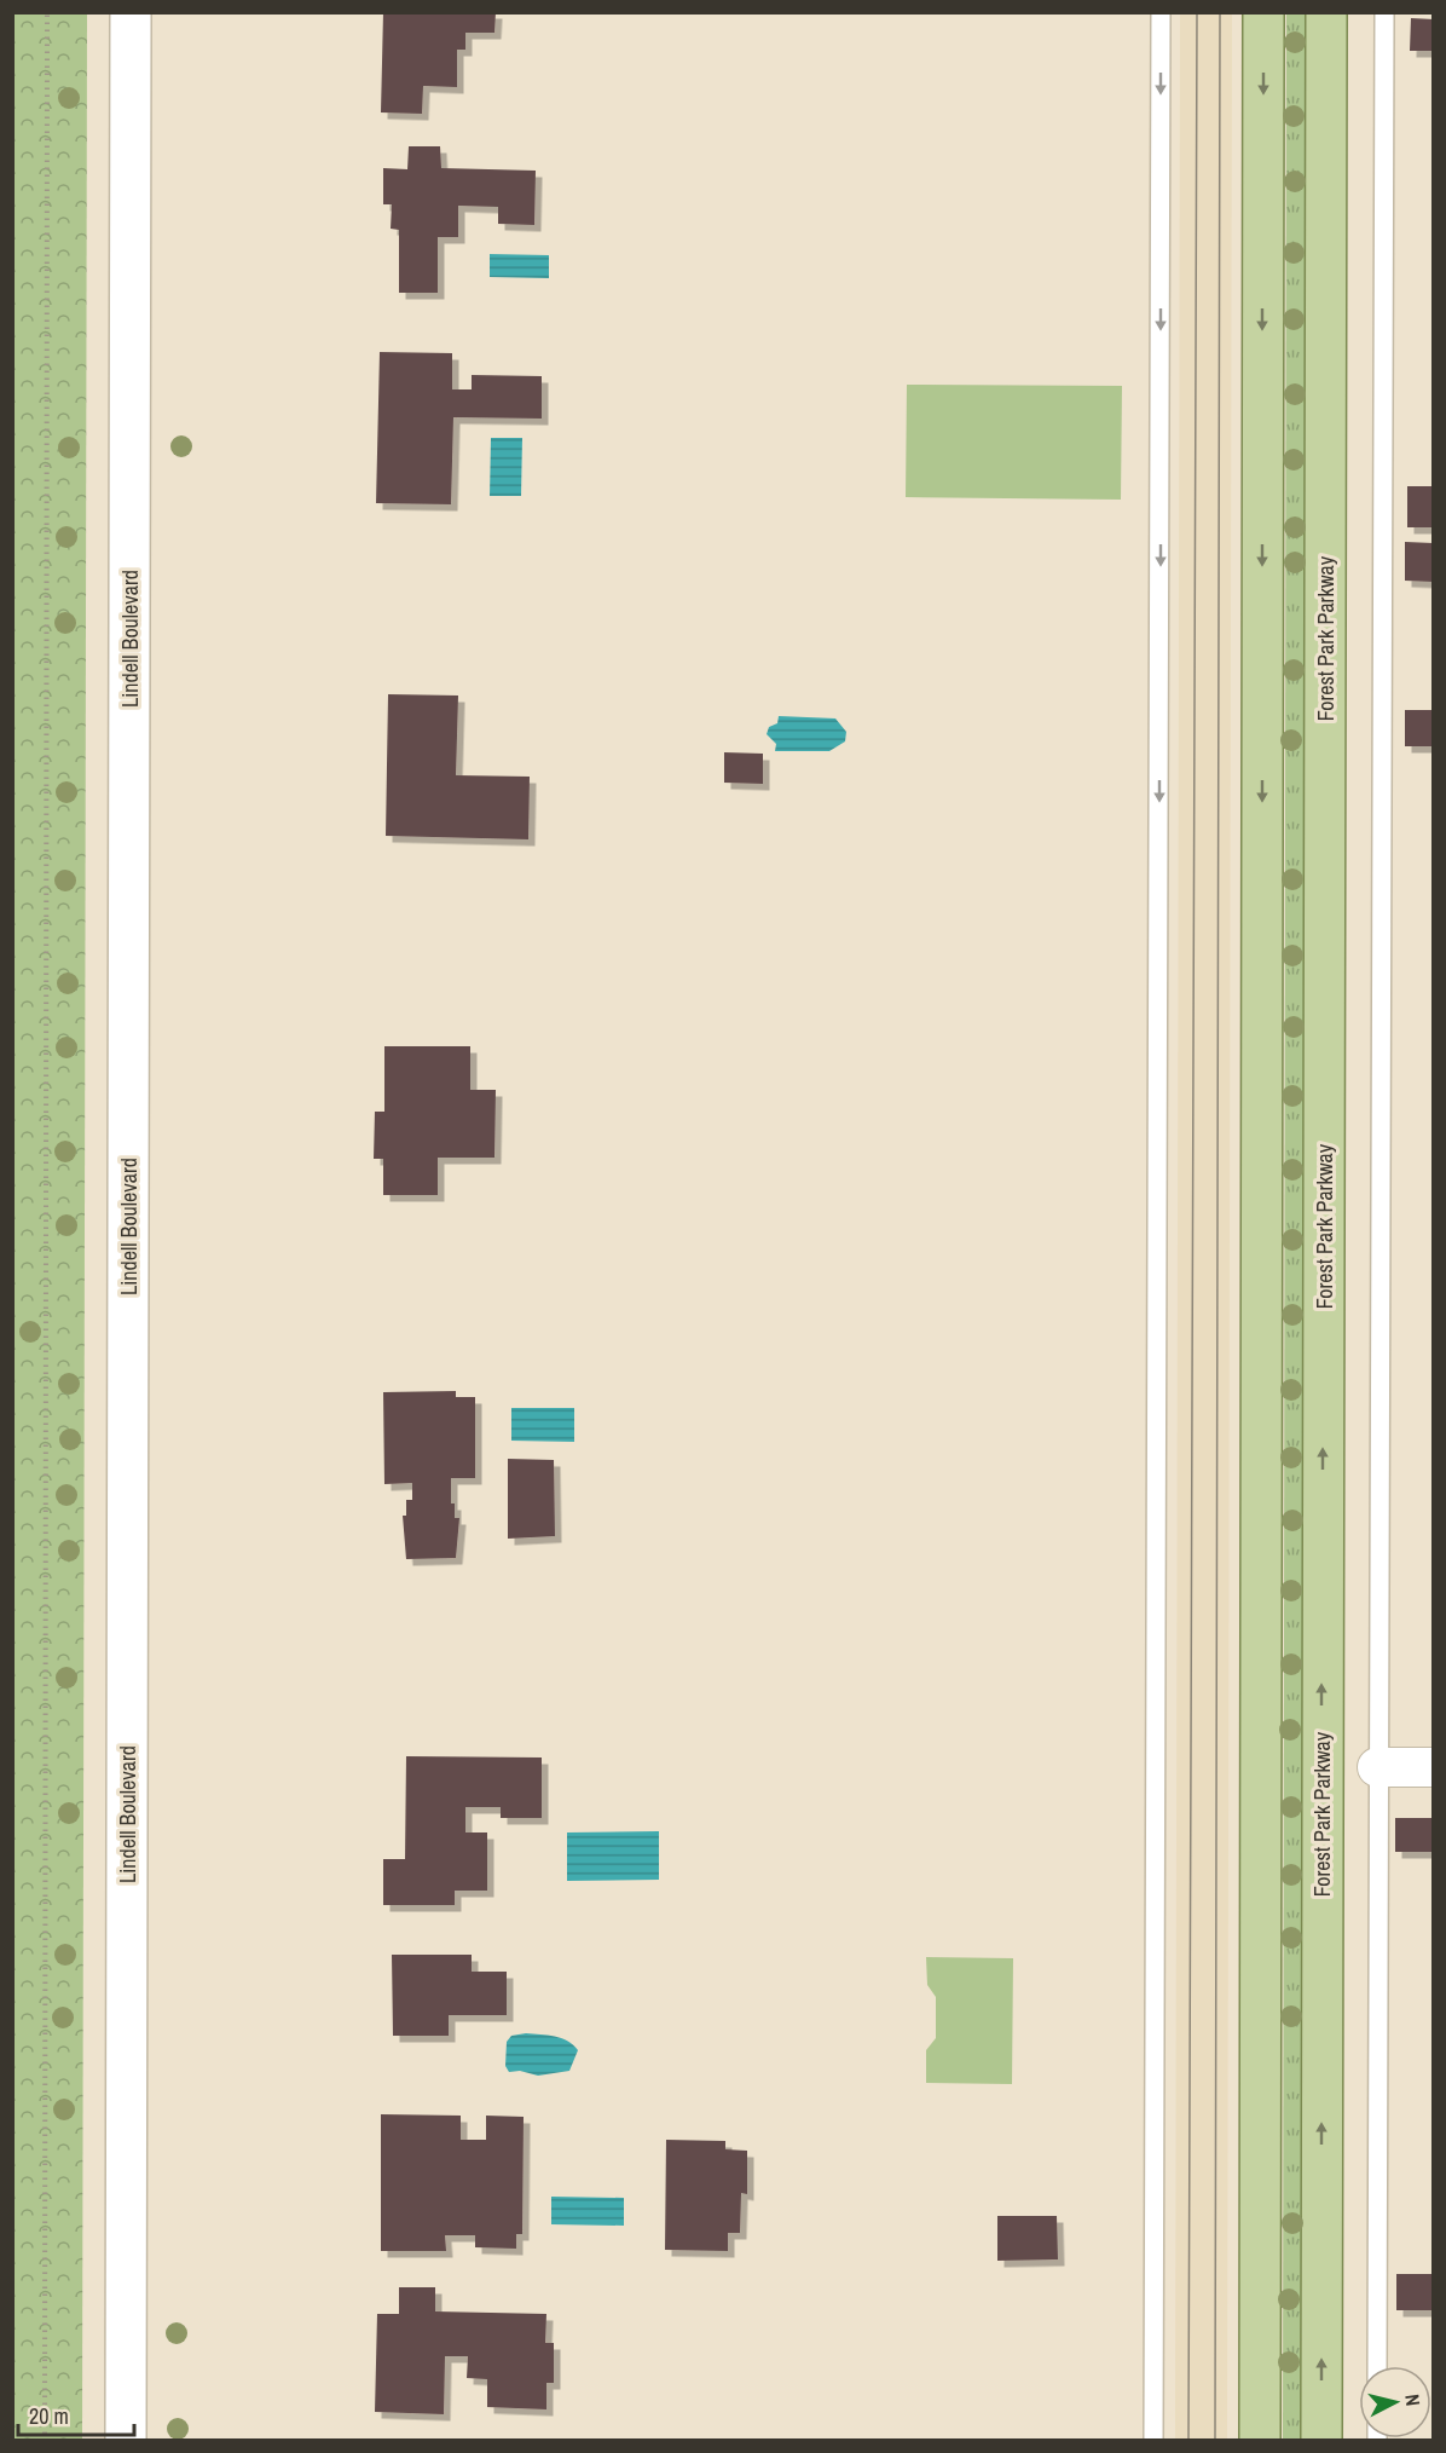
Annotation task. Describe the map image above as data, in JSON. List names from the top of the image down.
{
  "streets": {
    "main road": ["Lindell Boulevard", "Forest Park Parkway"]
  },
  "scale_bar": "20 m",
  "north": "right"
}
